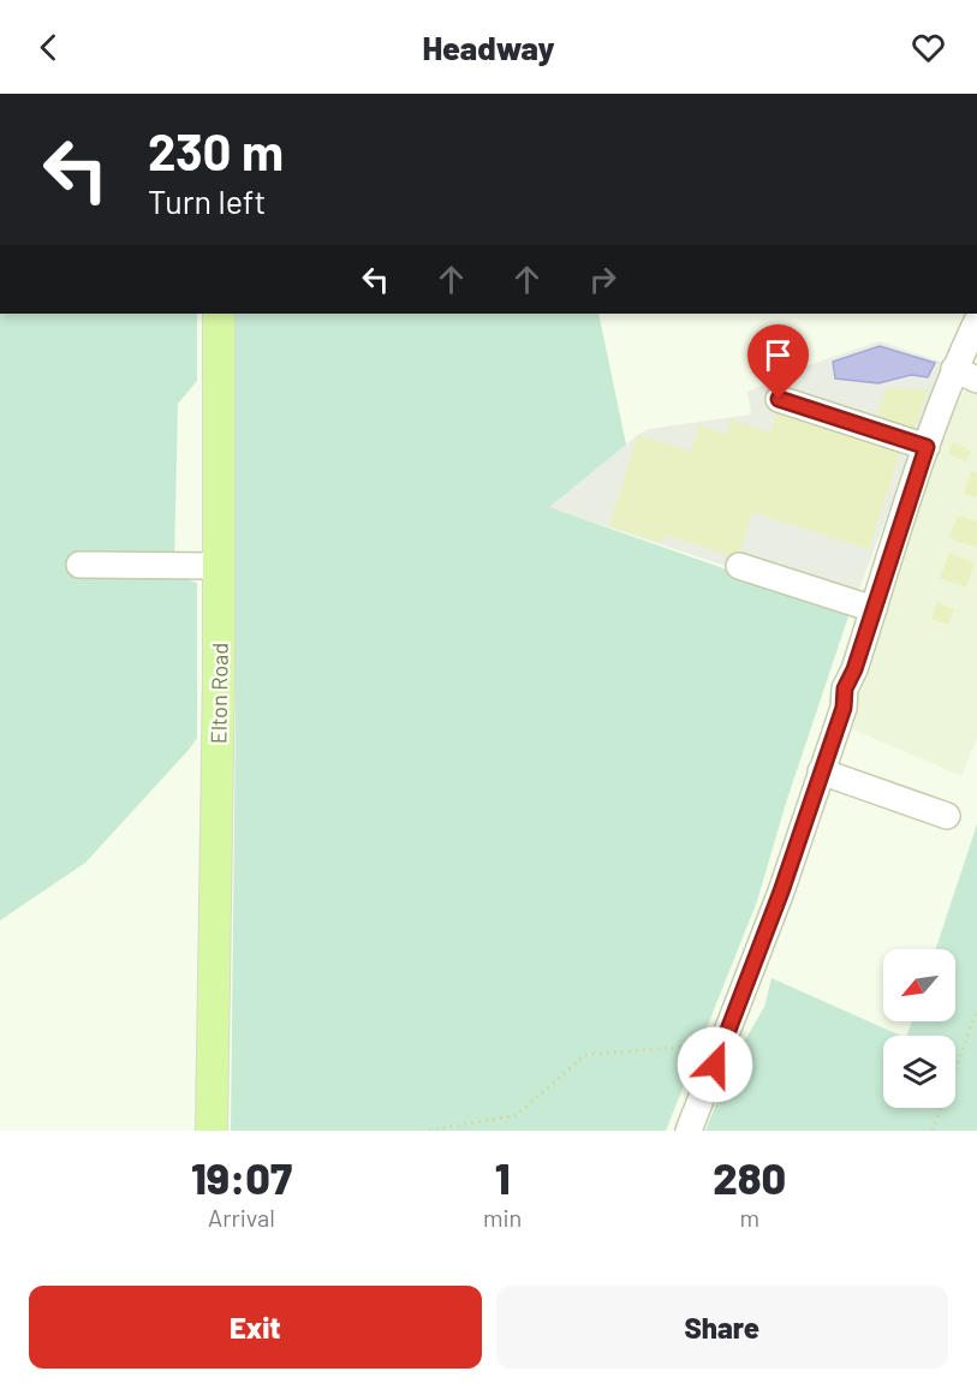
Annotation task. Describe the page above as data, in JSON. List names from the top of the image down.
{
  "streets": {
    "main road": ["Elton Road"]
  },
  "north": "bottom left",
  "page": {
    "header": "Headway",
    "turn": ["230 m", "Turn left"],
    "eta": [
      "19:07",
      "Arrival",
      "1",
      "min",
      "280",
      "m"
    ],
    "buttons": ["Exit", "Share"]
  }
}
